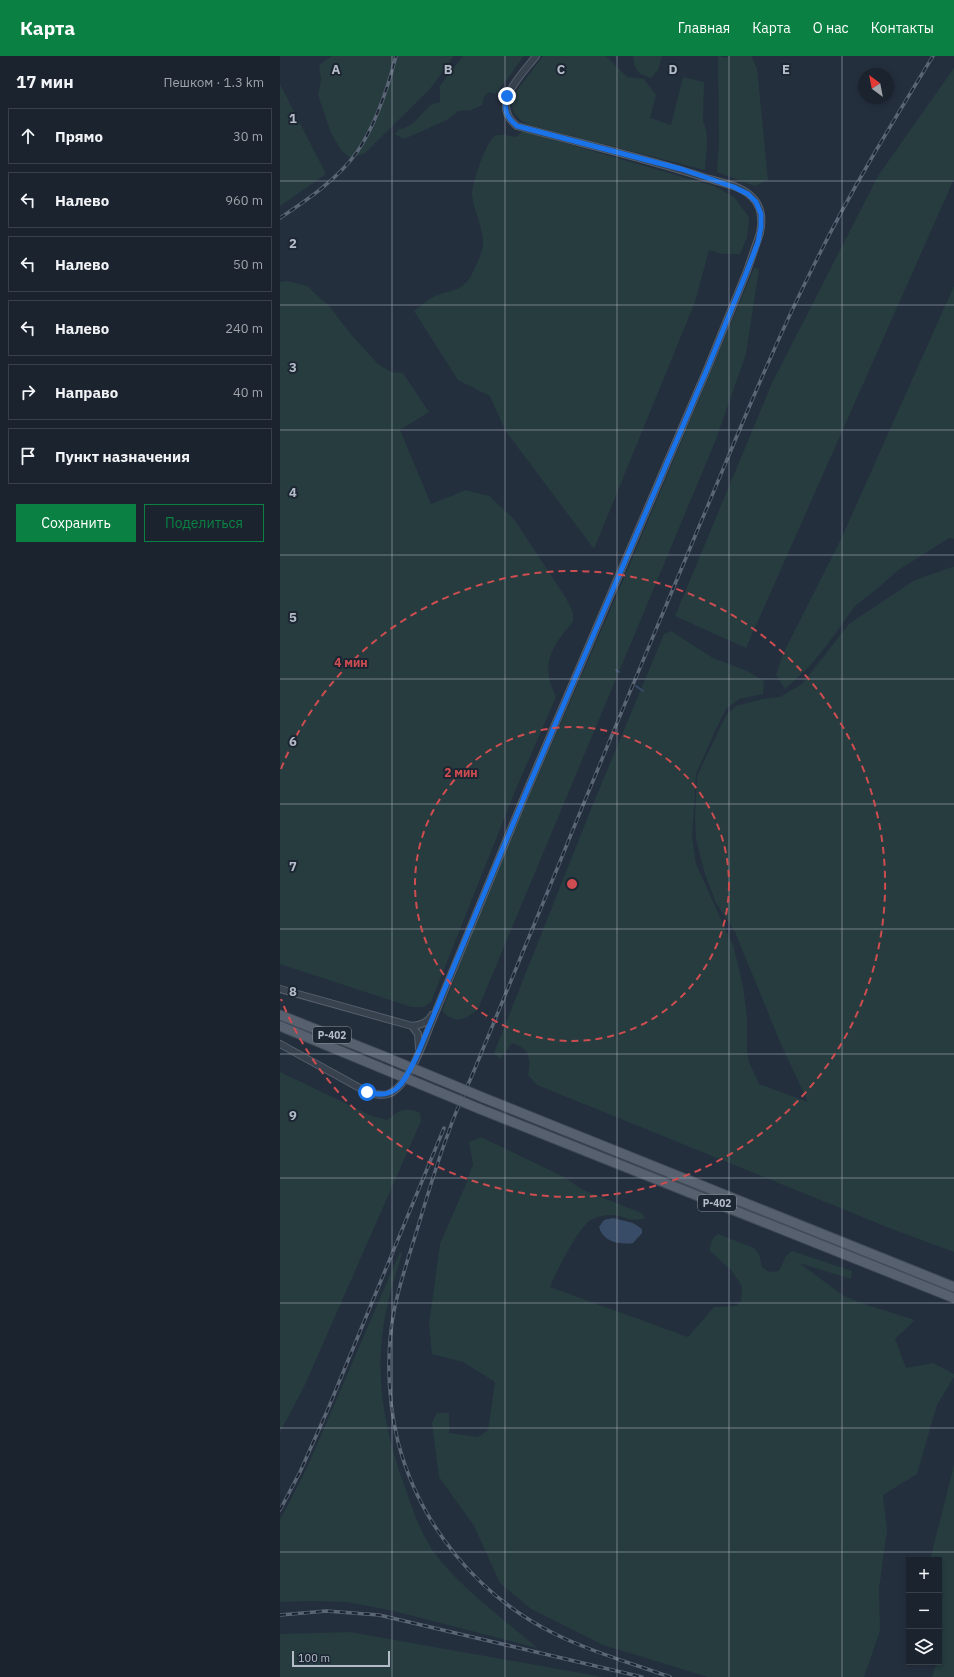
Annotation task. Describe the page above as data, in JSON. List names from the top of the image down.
{
  "streets": {
    "main road": ["Р-402"]
  },
  "scale_bar": "100 m",
  "north": "top left",
  "page": {
    "header": "Карта",
    "nav": [
      "Главная",
      "Карта",
      "О нас",
      "Контакты"
    ],
    "heading": ["17 мин", "Пешком · 1.3 km"],
    "list": [
      ["Прямо", "30 m"],
      ["Налево", "960 m"],
      ["Налево", "50 m"],
      ["Налево", "240 m"],
      ["Направо", "40 m"],
      "Пункт назначения"
    ],
    "buttons": ["Сохранить", "Поделиться"],
    "map_buttons": ["+", "−"],
    "scale": "100 m"
  },
  "grid": {
    "columns": [
      "A",
      "B",
      "C",
      "D",
      "E"
    ],
    "rows": [
      "1",
      "2",
      "3",
      "4",
      "5",
      "6",
      "7",
      "8",
      "9"
    ]
  },
  "rings": ["4 мин", "2 мин"]
}
